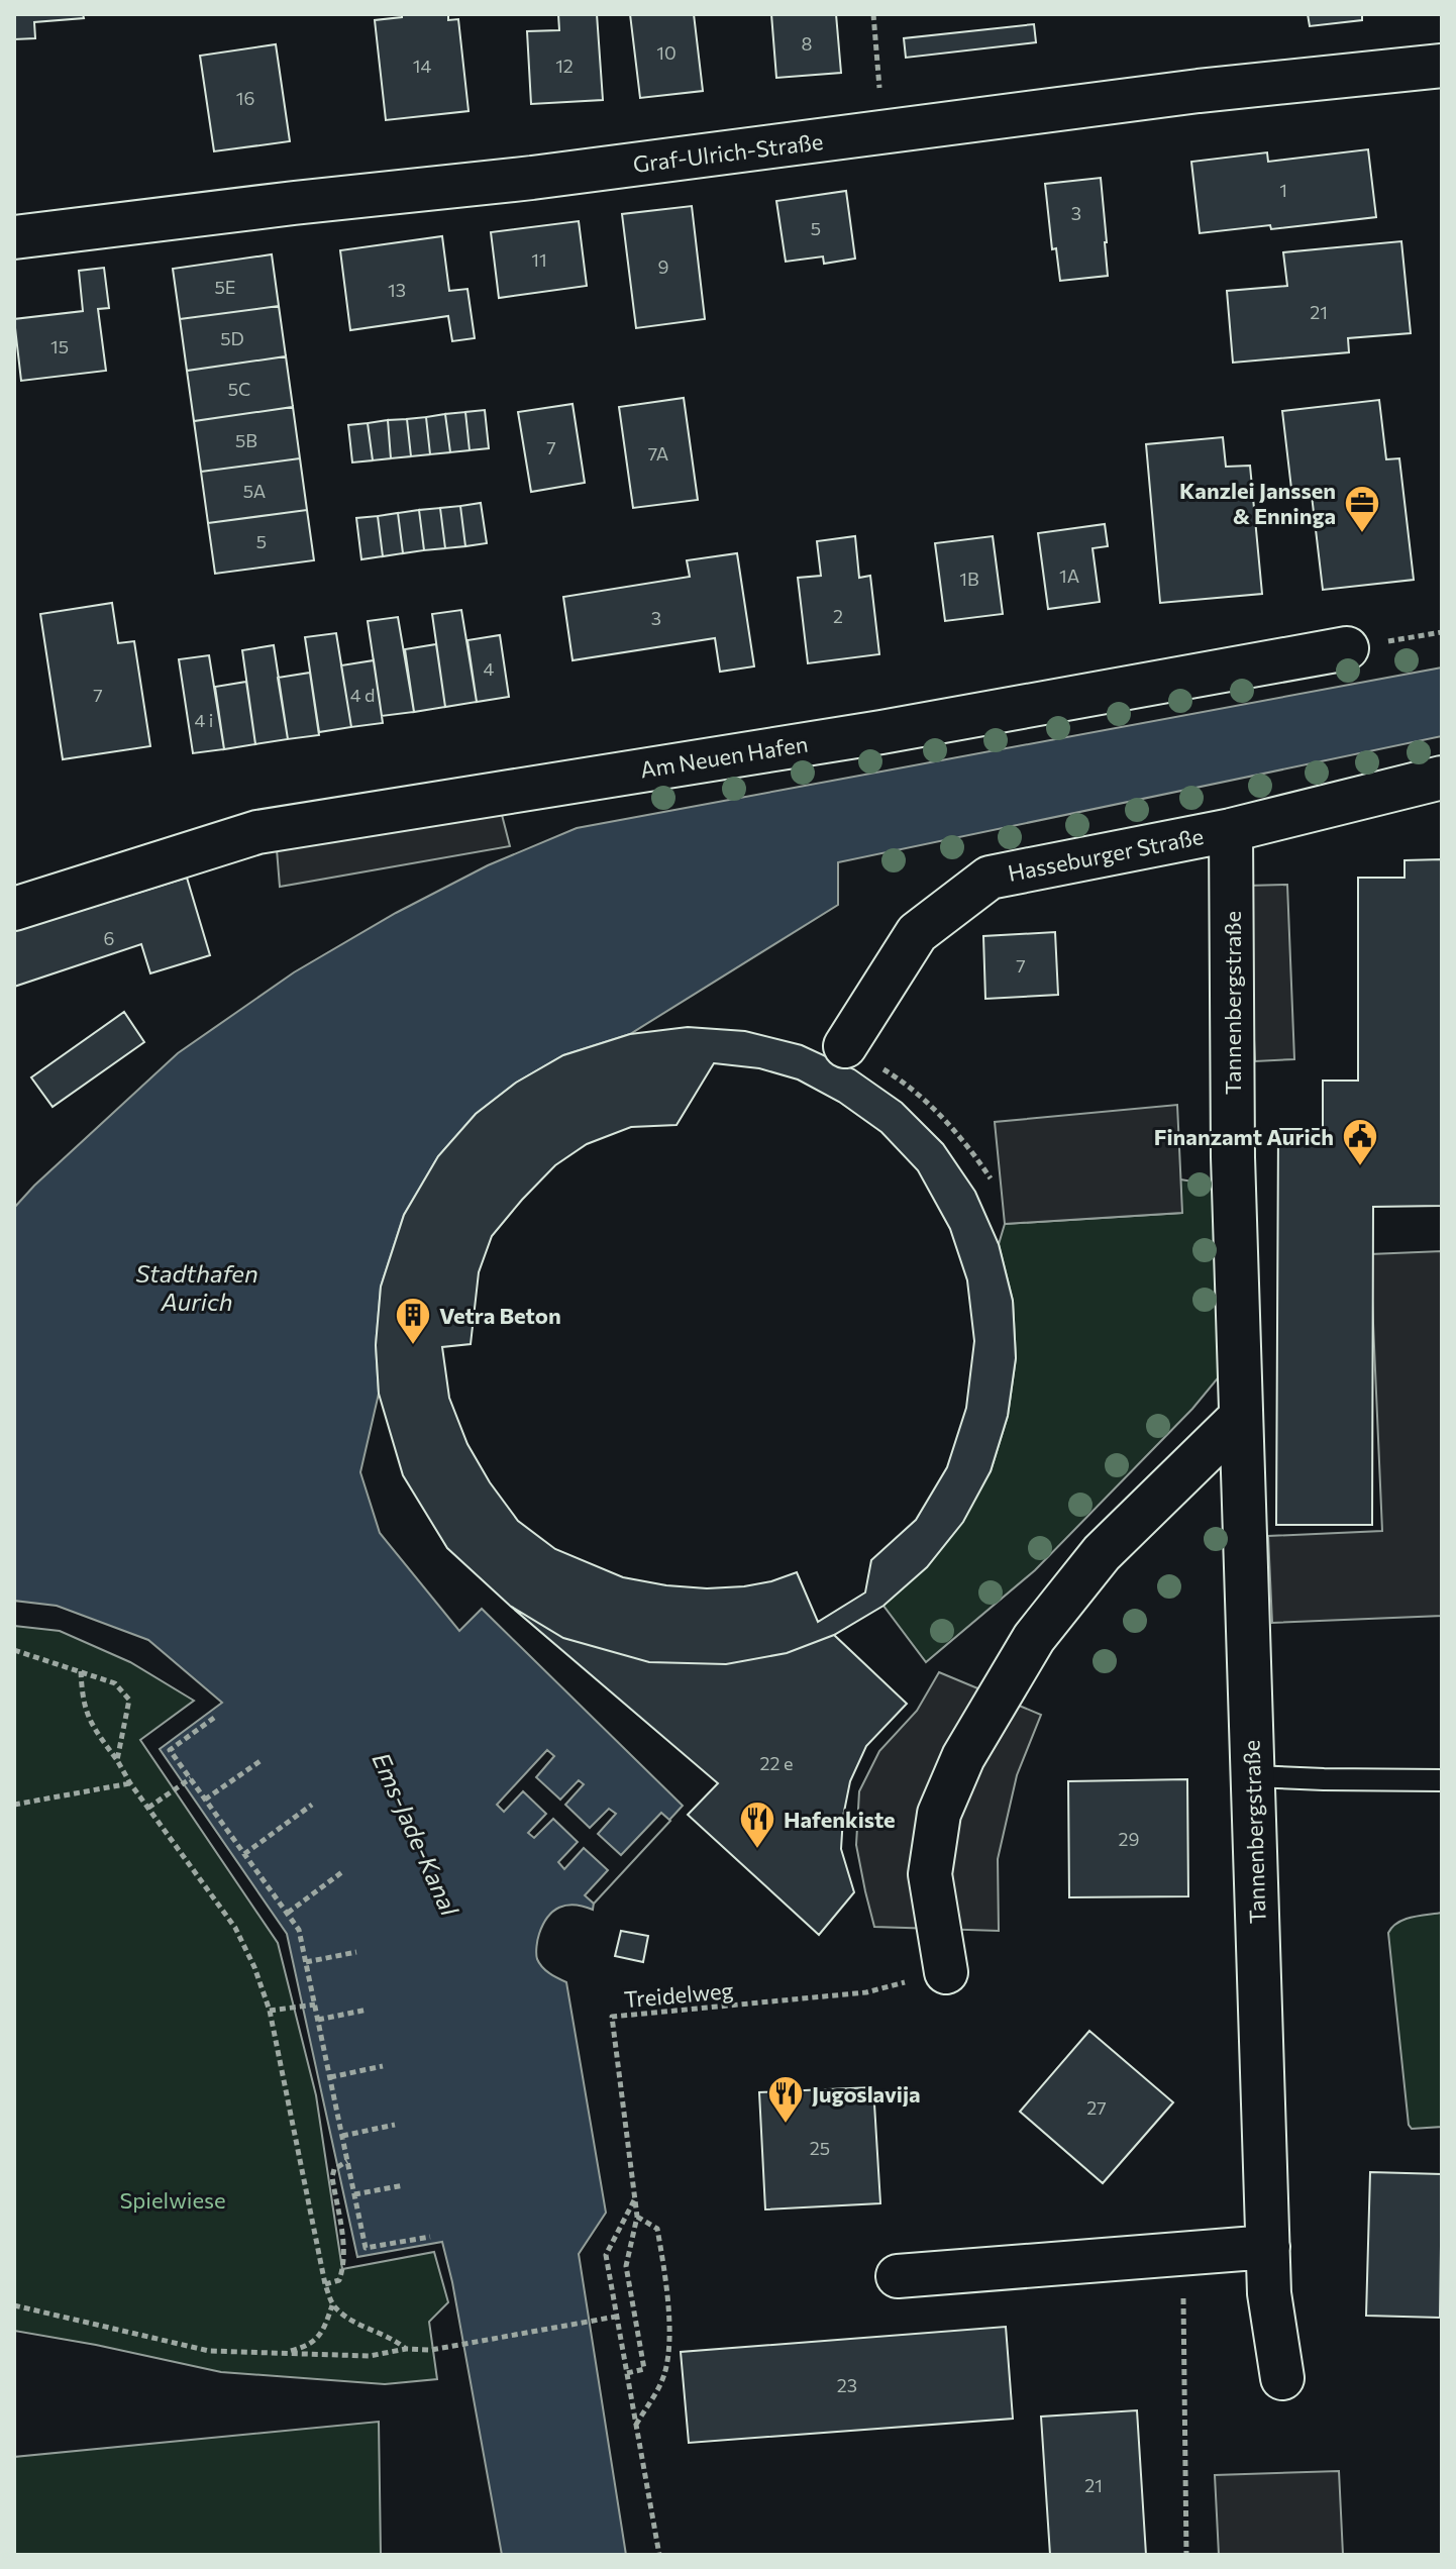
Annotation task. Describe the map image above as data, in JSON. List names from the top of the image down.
{
  "streets": {
    "street": [
      "Graf-Ulrich-Straße",
      "Am Neuen Hafen",
      "Hasseburger Straße",
      "Tannenbergstraße"
    ],
    "path": ["Treidelweg"]
  },
  "crossings": [
    ["Hasseburger Straße", "Tannenbergstraße"]
  ],
  "water": ["Stadthafen Aurich", "Ems-Jade-Kanal"],
  "parks": ["Spielwiese"],
  "places": {
    "office": ["Kanzlei Janssen & Enninga"],
    "public building": ["Finanzamt Aurich"],
    "building": ["Vetra Beton"],
    "restaurant": ["Hafenkiste", "Jugoslavija"]
  },
  "house_numbers": [
    "8",
    "10",
    "14",
    "12",
    "16",
    "1",
    "3",
    "5",
    "11",
    "9",
    "5E",
    "13",
    "21",
    "5D",
    "15",
    "5C",
    "5B",
    "7",
    "7A",
    "5A",
    "5",
    "1A",
    "1B",
    "2",
    "3",
    "4",
    "7",
    "4 d",
    "4 i",
    "6",
    "7",
    "22 e",
    "29",
    "27",
    "25",
    "23",
    "21"
  ]
}
